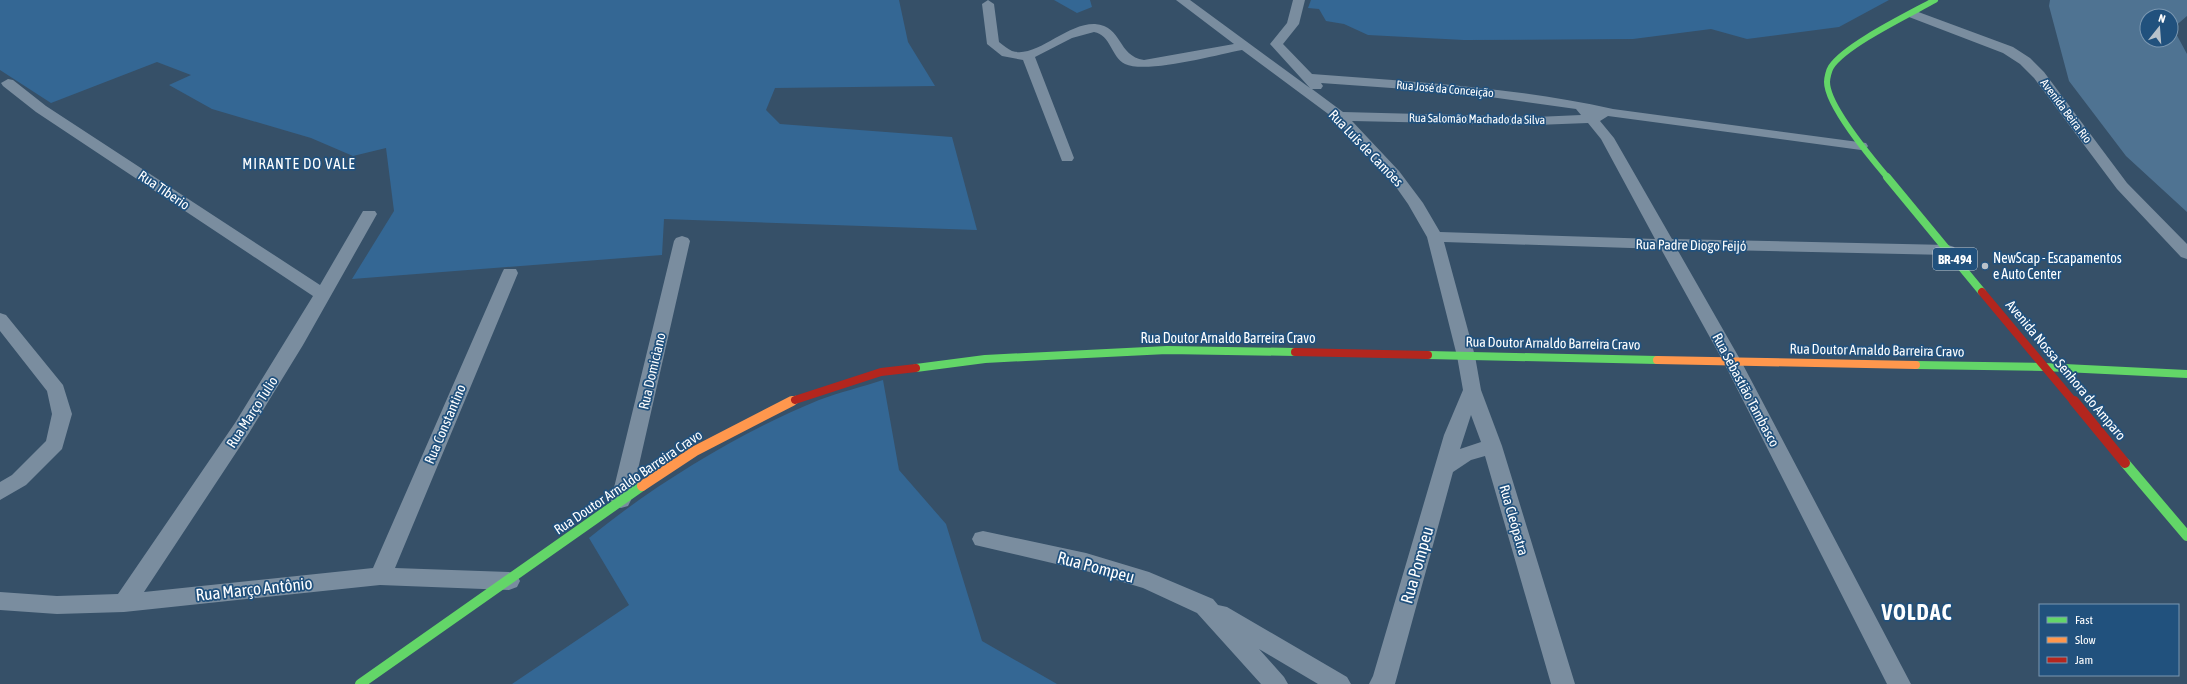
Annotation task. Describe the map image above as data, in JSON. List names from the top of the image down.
{
  "streets": {
    "main road": ["BR-494", "Rua Doutor Arnaldo Barreira Cravo", "Avenida Nossa Senhora do Amparo"],
    "street": [
      "Rua José da Conceição",
      "Avenida Beira Rio",
      "Rua Salomão Machado da Silva",
      "Rua Luís de Camões",
      "Rua Tiberio",
      "Rua Padre Diogo Feijó",
      "Rua Domiciano",
      "Rua Sebastião Tambasco",
      "Rua Março Tulio",
      "Rua Constantino",
      "Rua Cleópatra",
      "Rua Pompeu",
      "Rua Março Antônio"
    ]
  },
  "crossings": [
    ["Rua José da Conceição", "Rua Salomão Machado da Silva"],
    ["Rua José da Conceição", "Rua Sebastião Tambasco"],
    ["Avenida Beira Rio", "Avenida Nossa Senhora do Amparo"],
    ["Rua Salomão Machado da Silva", "Rua Luís de Camões"],
    ["Rua Salomão Machado da Silva", "Avenida Nossa Senhora do Amparo"],
    ["Rua Salomão Machado da Silva", "Rua Sebastião Tambasco"],
    ["Rua Luís de Camões", "Rua Padre Diogo Feijó"],
    ["Rua Luís de Camões", "Rua Doutor Arnaldo Barreira Cravo"],
    ["Rua Luís de Camões", "Rua Cleópatra"],
    ["Rua Tiberio", "Rua Março Tulio"],
    ["Rua Padre Diogo Feijó", "Avenida Nossa Senhora do Amparo"],
    ["Rua Padre Diogo Feijó", "Rua Sebastião Tambasco"],
    ["Rua Doutor Arnaldo Barreira Cravo", "Avenida Nossa Senhora do Amparo"],
    ["Rua Doutor Arnaldo Barreira Cravo", "Rua Domiciano"],
    ["Rua Doutor Arnaldo Barreira Cravo", "Rua Sebastião Tambasco"],
    ["Rua Doutor Arnaldo Barreira Cravo", "Rua Cleópatra"],
    ["Rua Doutor Arnaldo Barreira Cravo", "Rua Março Antônio"],
    ["Rua Março Tulio", "Rua Março Antônio"],
    ["Rua Constantino", "Rua Março Antônio"],
    ["Rua Cleópatra", "Rua Pompeu"]
  ],
  "districts": ["MIRANTE DO VALE", "VOLDAC"],
  "places": ["NewScap - Escapamentos e Auto Center"],
  "legend": ["Fast", "Slow", "Jam"],
  "north": "top"
}
